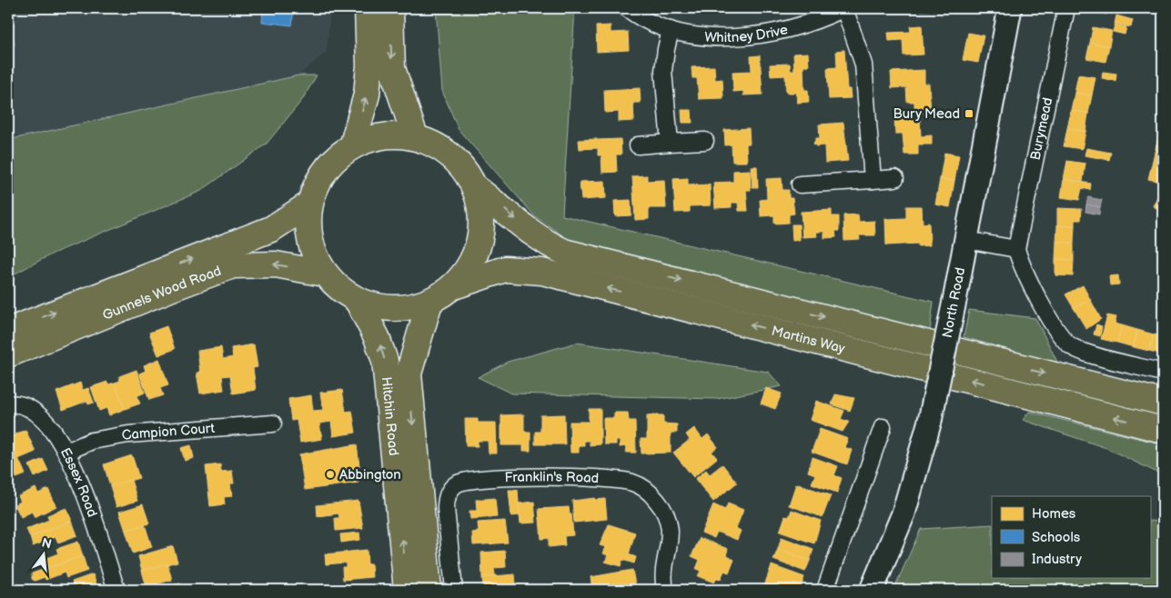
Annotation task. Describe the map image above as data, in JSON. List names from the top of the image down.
{
  "streets": {
    "main road": [
      "Gunnels Wood Road",
      "North Road",
      "Martins Way",
      "Hitchin Road"
    ],
    "street": [
      "Whitney Drive",
      "Burymead",
      "Campion Court",
      "Franklin's Road",
      "Essex Road"
    ]
  },
  "crossings": [
    ["Campion Court", "Essex Road"]
  ],
  "places": {
    "transit": ["Bury Mead"],
    "other": ["Abbington"]
  },
  "legend": ["Homes", "Schools", "Industry"],
  "north": "top"
}
